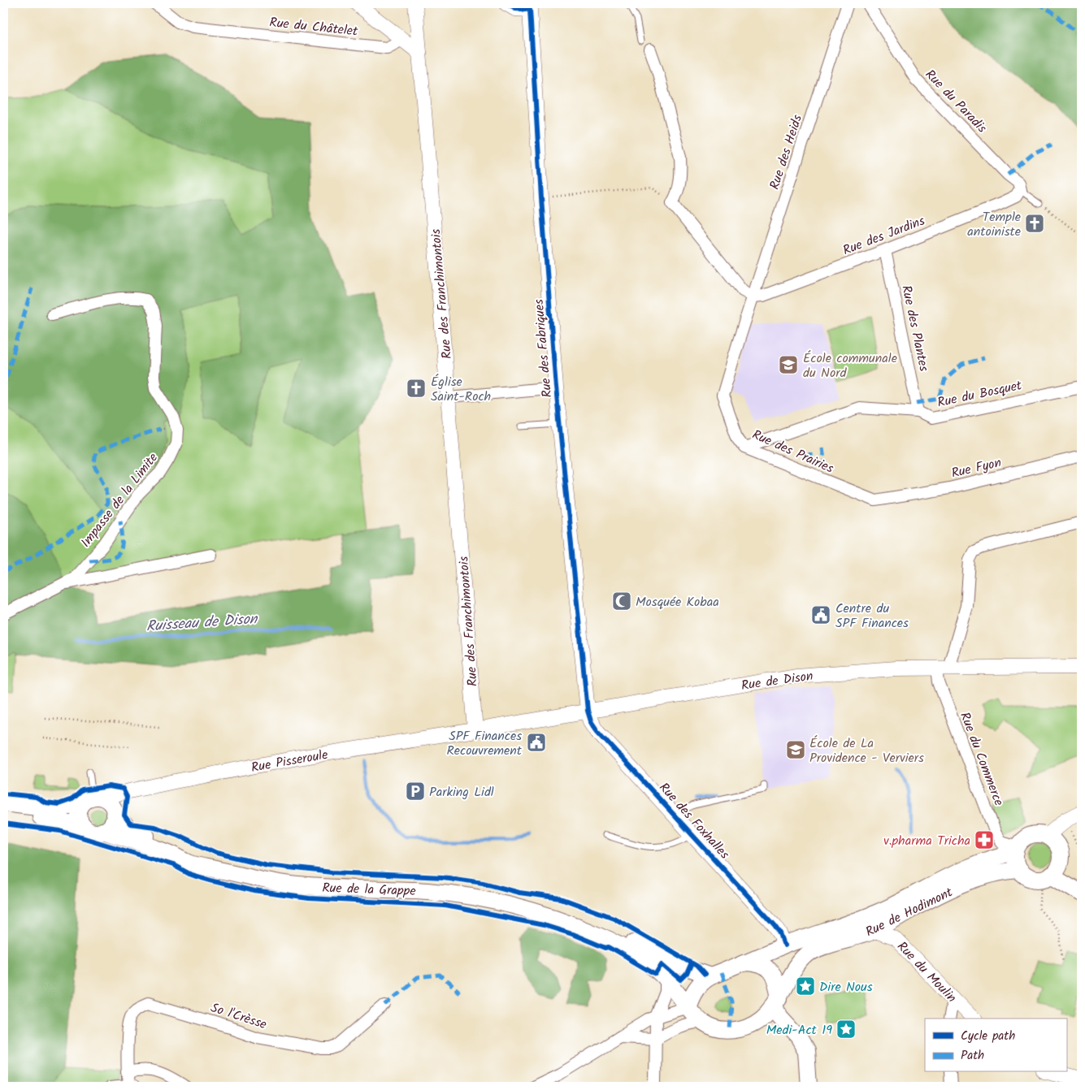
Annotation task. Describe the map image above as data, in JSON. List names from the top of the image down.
{
  "streets": {
    "main road": ["Rue Pisseroule", "Rue de la Grappe", "Rue de Hodimont"],
    "street": [
      "Rue du Châtelet",
      "Rue du Paradis",
      "Rue des Heids",
      "Rue des Jardins",
      "Rue des Franchimontois",
      "Rue des Plantes",
      "Rue des Fabriques",
      "Rue du Bosquet",
      "Rue des Prairies",
      "Rue Fyon",
      "Impasse de la Limite",
      "Rue de Dison",
      "Rue du Commerce",
      "Rue des Foxhalles",
      "Rue du Moulin",
      "So l'Crèsse"
    ]
  },
  "crossings": [
    ["Rue du Paradis", "Rue des Jardins"],
    ["Rue des Heids", "Rue des Jardins"],
    ["Rue des Heids", "Rue des Prairies"],
    ["Rue des Jardins", "Rue des Plantes"],
    ["Rue des Franchimontois", "Rue de Dison"],
    ["Rue des Franchimontois", "Rue Pisseroule"],
    ["Rue des Plantes", "Rue du Bosquet"],
    ["Rue des Fabriques", "Rue de Dison"],
    ["Rue des Fabriques", "Rue des Foxhalles"],
    ["Rue du Bosquet", "Rue des Prairies"],
    ["Rue des Prairies", "Rue Fyon"],
    ["Rue de Dison", "Rue du Commerce"],
    ["Rue de Dison", "Rue Pisseroule"],
    ["Rue de Dison", "Rue des Foxhalles"],
    ["Rue du Commerce", "Rue de Hodimont"],
    ["Rue Pisseroule", "Rue de la Grappe"],
    ["Rue des Foxhalles", "Rue de Hodimont"],
    ["Rue de la Grappe", "Rue de Hodimont"],
    ["Rue de Hodimont", "Rue du Moulin"]
  ],
  "water": ["Ruisseau de Dison"],
  "places": {
    "church": ["Temple antoiniste", "Église Saint-Roch"],
    "school or university": ["École communale du Nord", "École de La Providence - Verviers"],
    "mosque": ["Mosquée Kobaa"],
    "public building": ["Centre du SPF Finances", "SPF Finances Recouvrement"],
    "parking": ["Parking Lidl"],
    "pharmacy": ["v.pharma Tricha"],
    "place": ["Dire Nous", "Medi-Act 19"]
  },
  "legend": ["Cycle path", "Path"]
}
